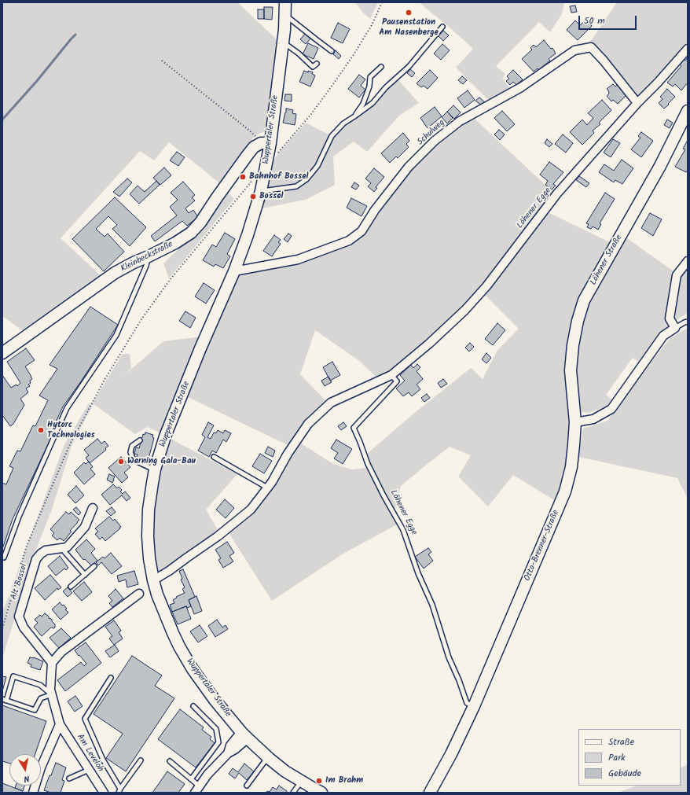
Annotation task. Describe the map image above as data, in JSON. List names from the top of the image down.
{
  "streets": {
    "street": [
      "Wuppertaler Straße",
      "Schulweg",
      "Löhener Egge",
      "Kleinbeckstraße",
      "Löhener Straße",
      "Otto-Brenner-Straße",
      "Alt Bossel",
      "Am Leveloh"
    ]
  },
  "crossings": [
    ["Wuppertaler Straße", "Schulweg"],
    ["Wuppertaler Straße", "Löhener Egge"],
    ["Wuppertaler Straße", "Kleinbeckstraße"],
    ["Schulweg", "Löhener Egge"],
    ["Löhener Egge", "Otto-Brenner-Straße"],
    ["Löhener Straße", "Otto-Brenner-Straße"]
  ],
  "places": [
    "Pausenstation Am Nasenberge",
    "Bahnhof Bossel",
    "Bossel",
    "Hytorc Technologies",
    "Werning Gala-Bau",
    "Im Brahm"
  ],
  "legend": ["Straße", "Park", "Gebäude"],
  "scale_bar": "50 m",
  "north": "bottom"
}
